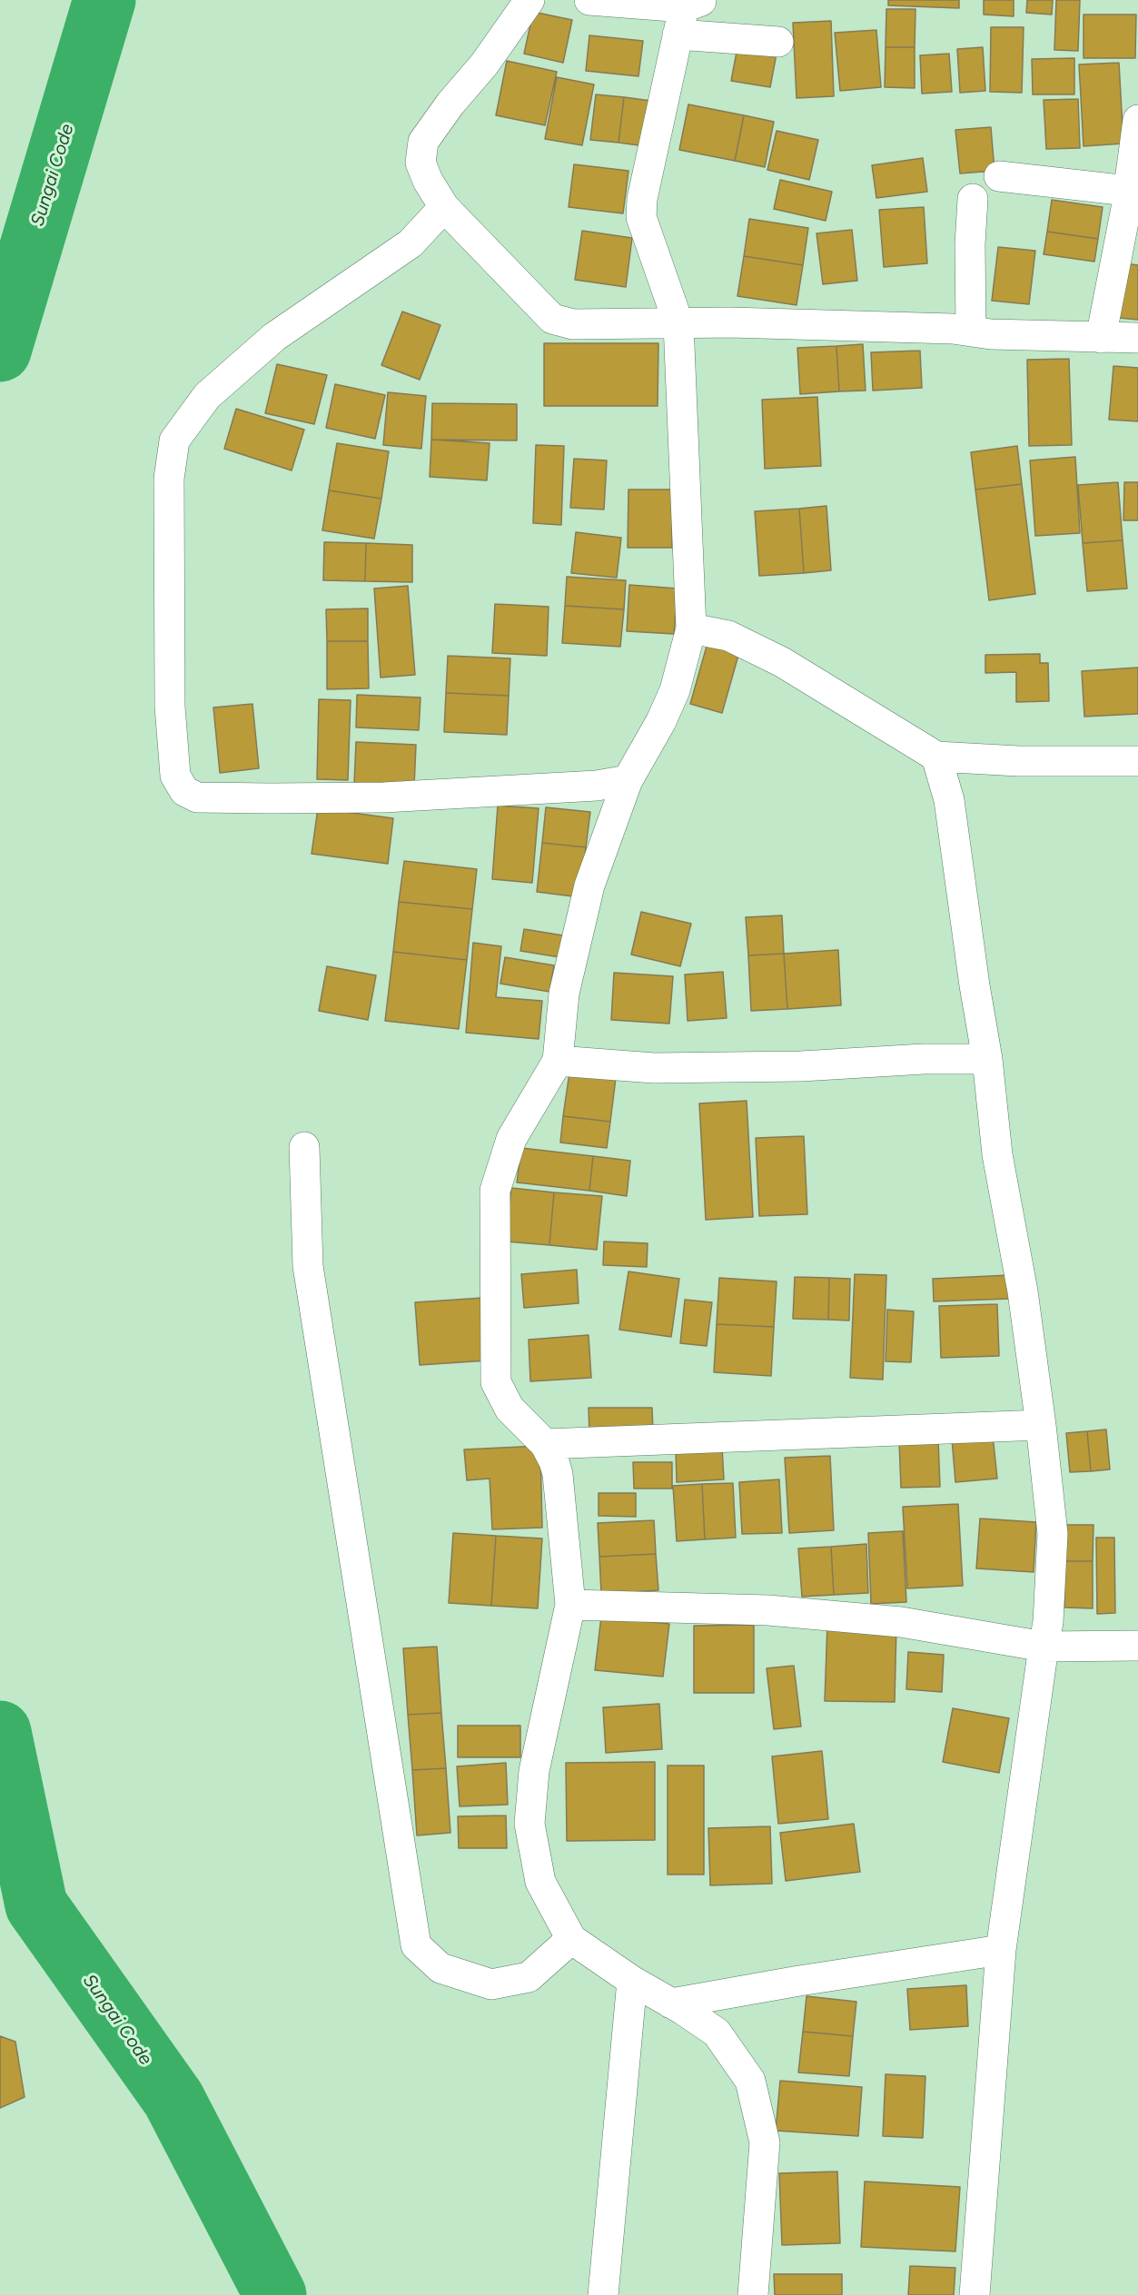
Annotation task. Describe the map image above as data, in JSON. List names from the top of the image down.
{
  "water": ["Sungai Code"]
}
